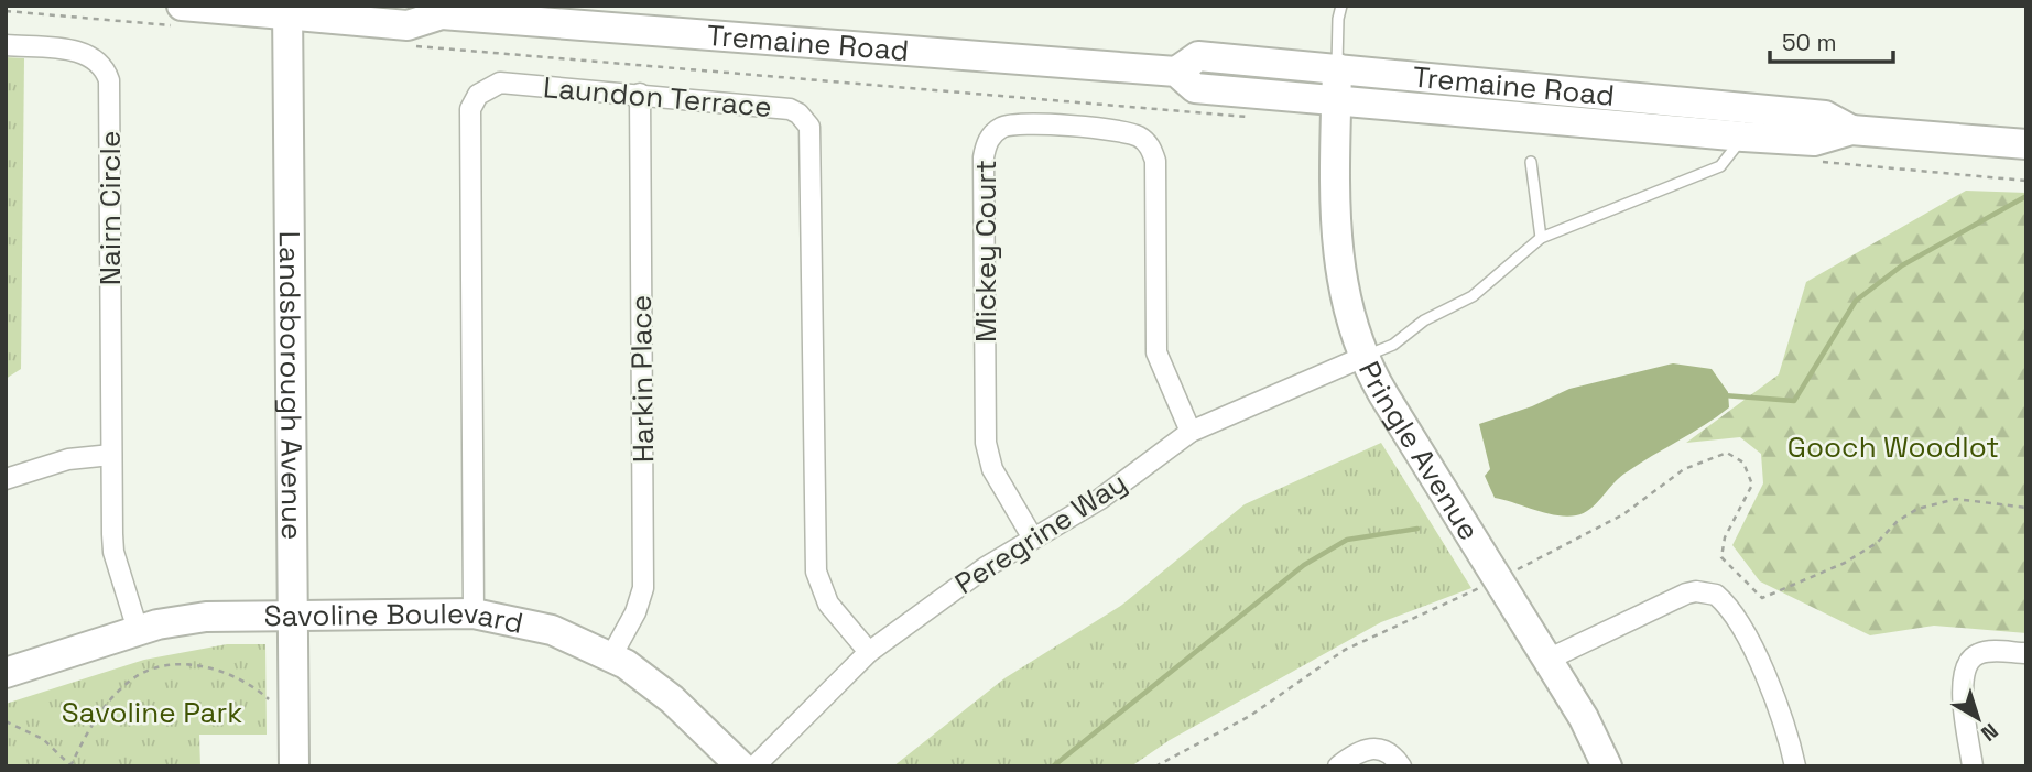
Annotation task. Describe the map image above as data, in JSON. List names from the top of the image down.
{
  "streets": {
    "main road": [
      "Tremaine Road",
      "Landsborough Avenue",
      "Pringle Avenue",
      "Savoline Boulevard"
    ],
    "street": [
      "Laundon Terrace",
      "Nairn Circle",
      "Mickey Court",
      "Harkin Place",
      "Peregrine Way"
    ]
  },
  "crossings": [
    ["Tremaine Road", "Landsborough Avenue"],
    ["Tremaine Road", "Pringle Avenue"],
    ["Laundon Terrace", "Harkin Place"],
    ["Laundon Terrace", "Peregrine Way"],
    ["Laundon Terrace", "Savoline Boulevard"],
    ["Nairn Circle", "Savoline Boulevard"],
    ["Mickey Court", "Peregrine Way"],
    ["Harkin Place", "Savoline Boulevard"],
    ["Landsborough Avenue", "Savoline Boulevard"],
    ["Pringle Avenue", "Peregrine Way"]
  ],
  "parks": ["Gooch Woodlot", "Savoline Park"],
  "scale_bar": "50 m",
  "north": "bottom right"
}
